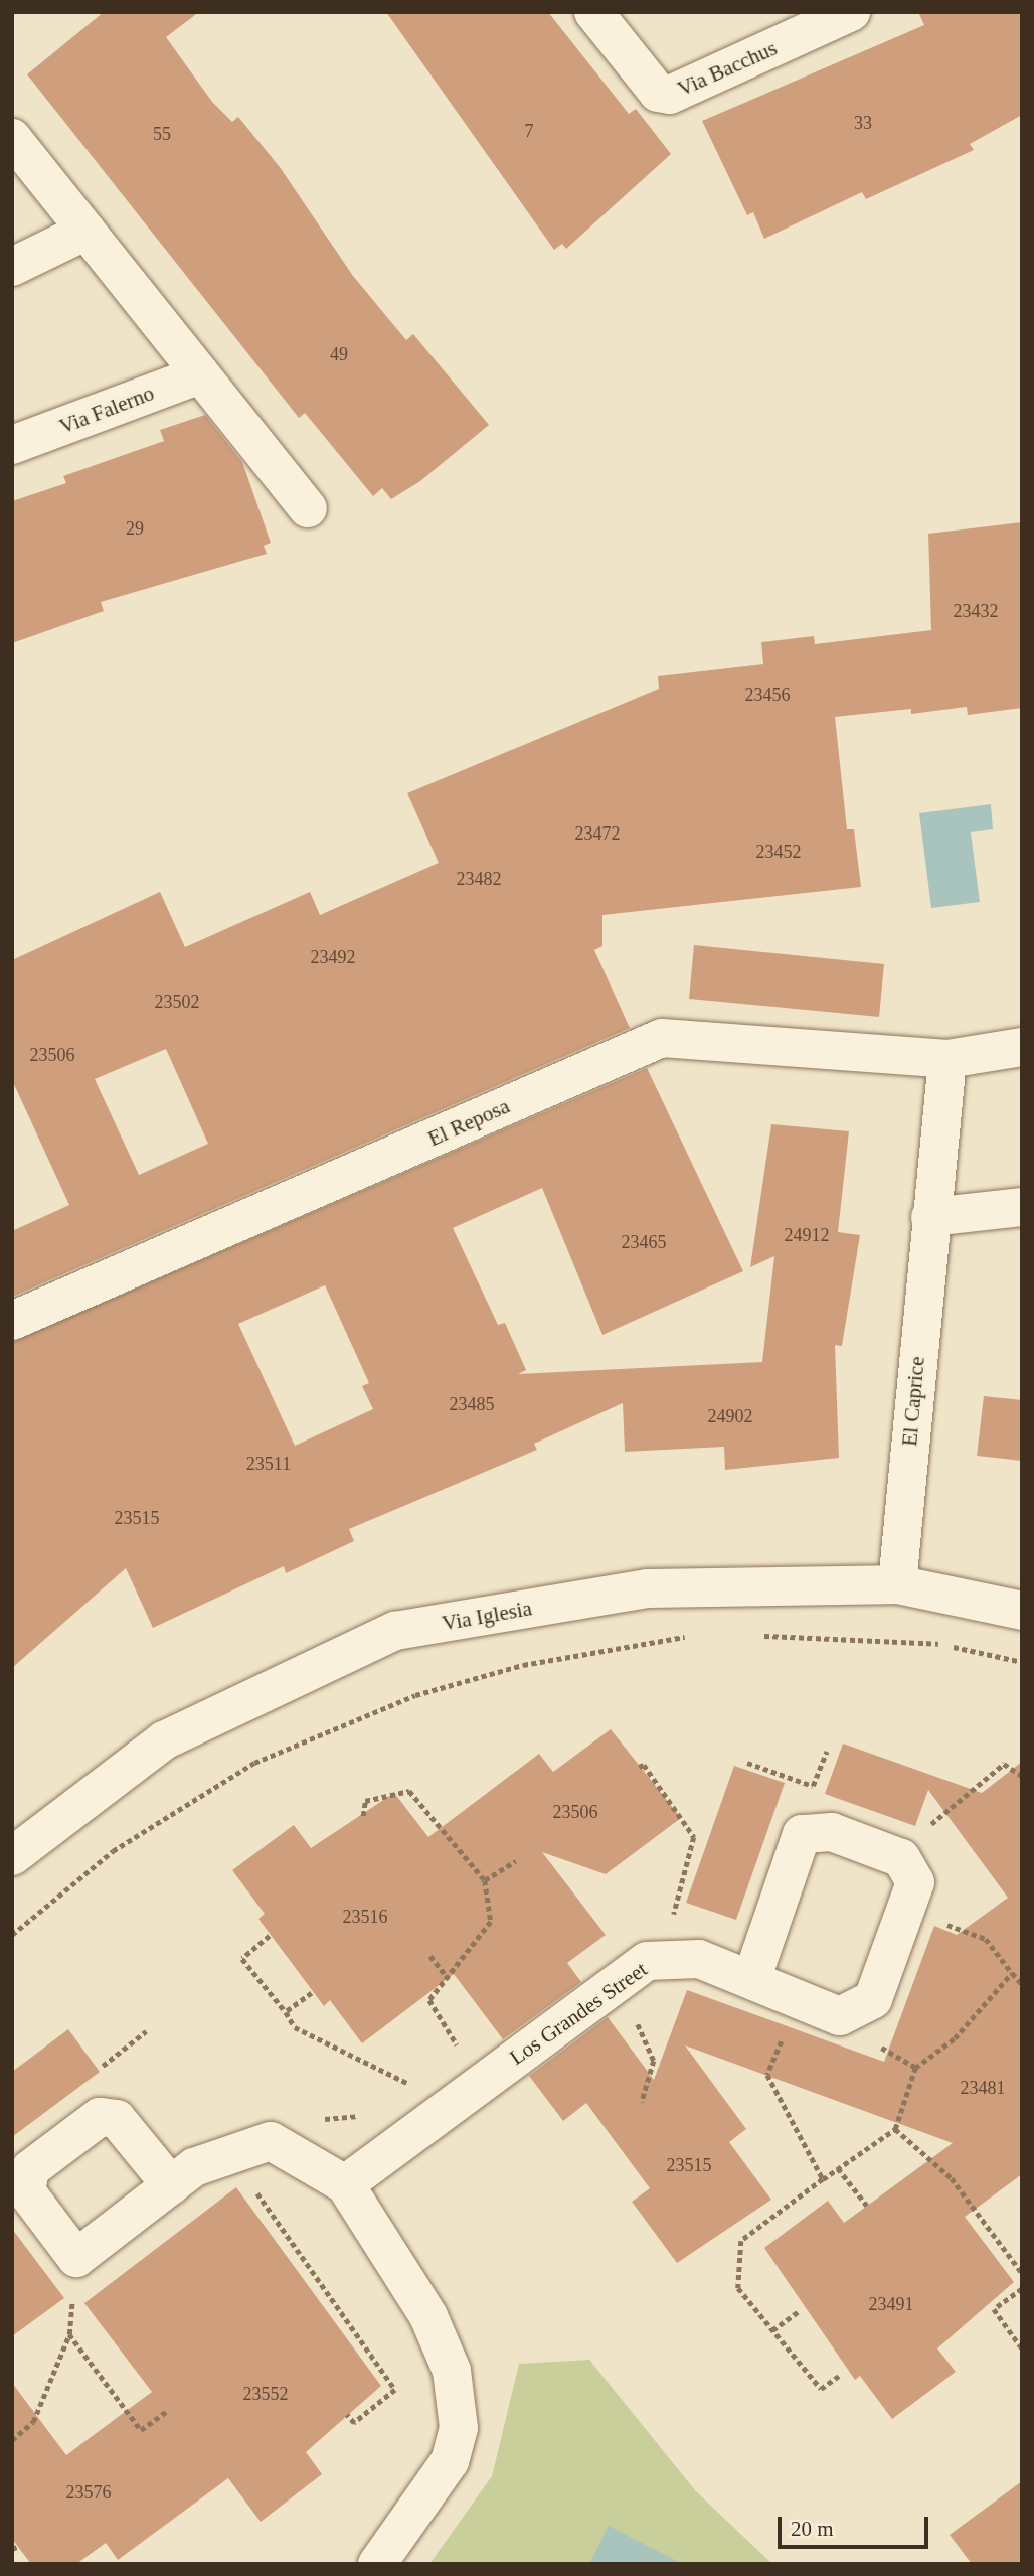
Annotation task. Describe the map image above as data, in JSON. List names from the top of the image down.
{
  "streets": {
    "street": [
      "Via Bacchus",
      "Via Falerno",
      "El Reposa",
      "El Caprice",
      "Via Iglesia",
      "Los Grandes Street"
    ]
  },
  "crossings": [
    ["El Caprice", "Via Iglesia"]
  ],
  "house_numbers": [
    "33",
    "7",
    "55",
    "49",
    "29",
    "23432",
    "23456",
    "23472",
    "23452",
    "23482",
    "23492",
    "23502",
    "23506",
    "24912",
    "23465",
    "23485",
    "24902",
    "23511",
    "23515",
    "23506",
    "23516",
    "23481",
    "23515",
    "23491",
    "23552",
    "23576"
  ],
  "scale_bar": "20 m"
}
